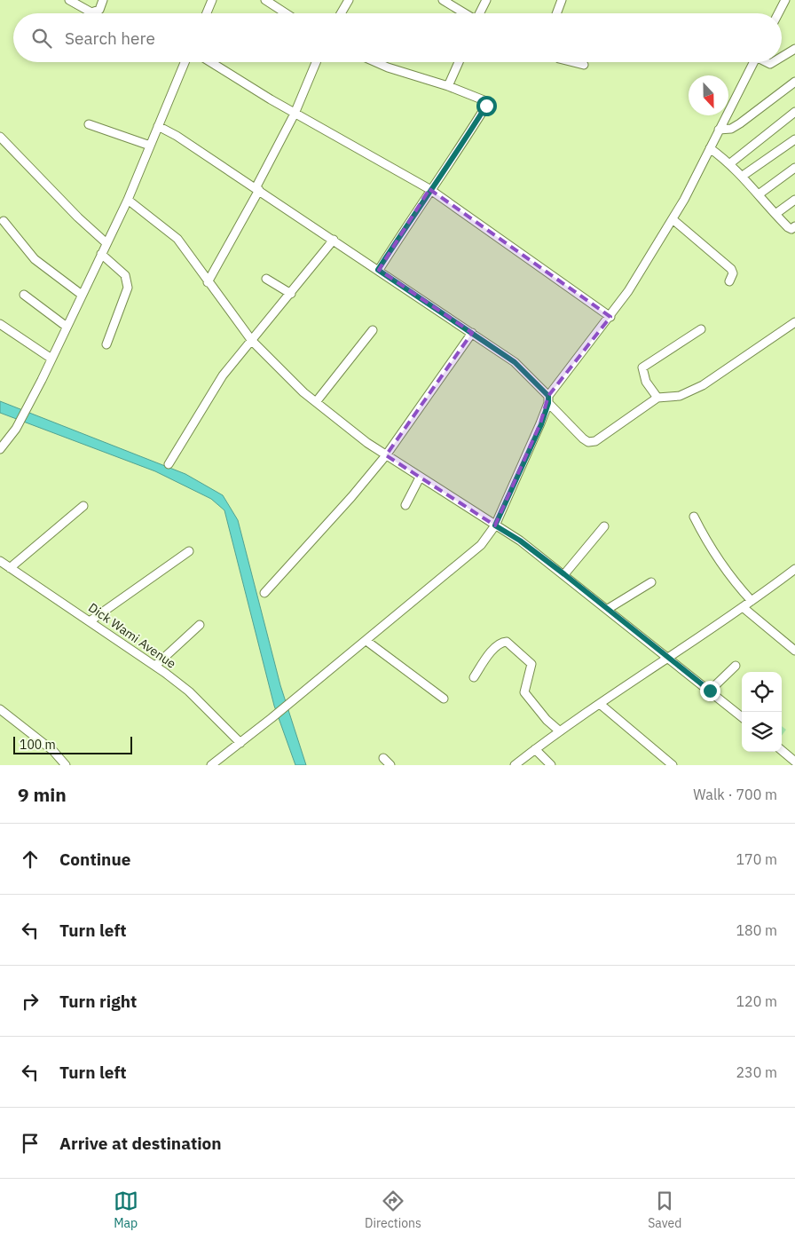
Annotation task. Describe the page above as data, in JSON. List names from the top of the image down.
{
  "streets": {
    "street": ["Dick Wami Avenue"]
  },
  "scale_bar": "100 m",
  "north": "bottom",
  "page": {
    "search": "Search here",
    "scale": "100 m",
    "heading": ["9 min", "Walk · 700 m"],
    "list": [
      ["Continue", "170 m"],
      ["Turn left", "180 m"],
      ["Turn right", "120 m"],
      ["Turn left", "230 m"],
      "Arrive at destination"
    ],
    "nav": ["Map", "Directions", "Saved"]
  }
}
